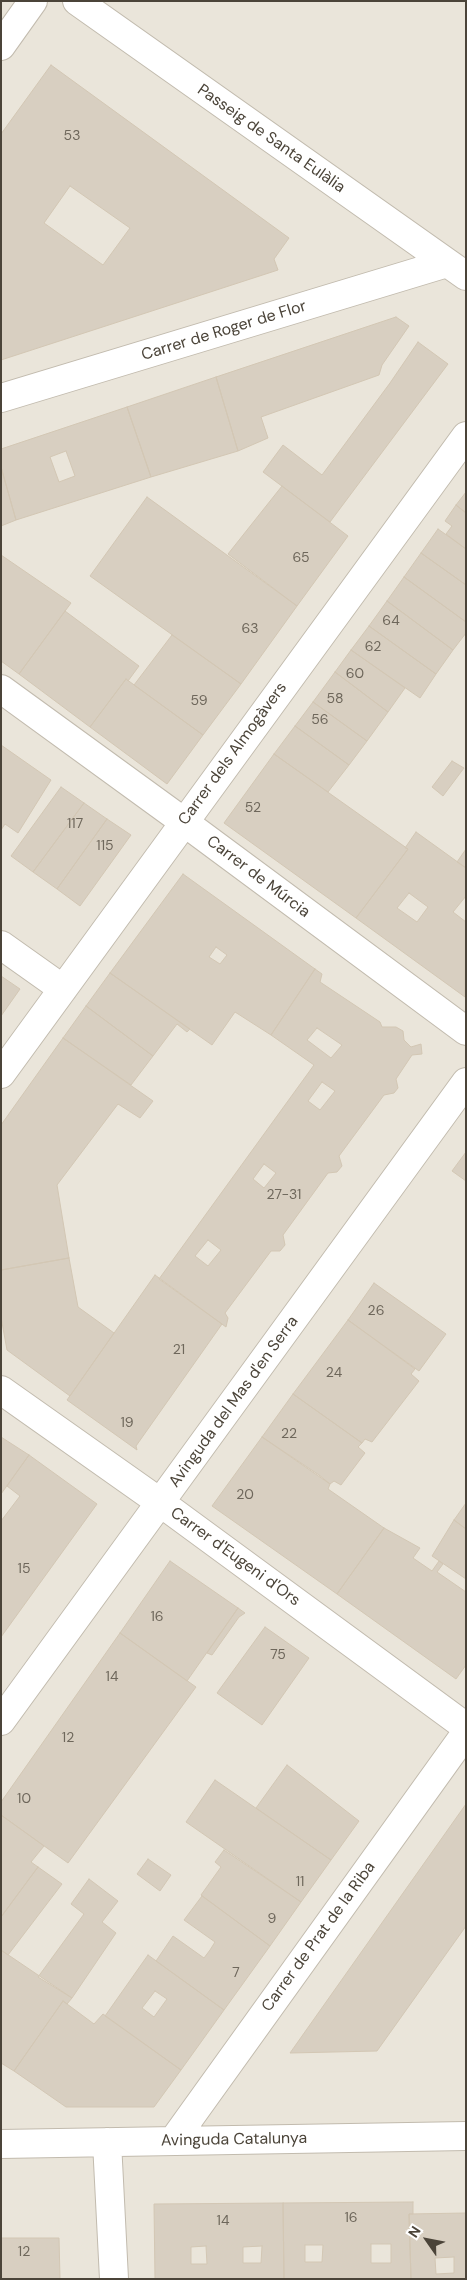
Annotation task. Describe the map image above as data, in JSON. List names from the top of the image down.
{
  "streets": {
    "street": [
      "Passeig de Santa Eulàlia",
      "Carrer de Roger de Flor",
      "Carrer dels Almogàvers",
      "Carrer de Múrcia",
      "Avinguda del Mas d'en Serra",
      "Carrer d'Eugeni d'Ors",
      "Carrer de Prat de la Riba",
      "Avinguda Catalunya"
    ]
  },
  "crossings": [
    ["Passeig de Santa Eulàlia", "Carrer de Roger de Flor"],
    ["Carrer dels Almogàvers", "Carrer de Múrcia"],
    ["Avinguda del Mas d'en Serra", "Carrer d'Eugeni d'Ors"],
    ["Carrer de Prat de la Riba", "Avinguda Catalunya"]
  ],
  "house_numbers": [
    "53",
    "65",
    "64",
    "63",
    "62",
    "60",
    "58",
    "59",
    "56",
    "52",
    "117",
    "115",
    "27-31",
    "26",
    "21",
    "24",
    "19",
    "22",
    "20",
    "15",
    "16",
    "75",
    "14",
    "12",
    "10",
    "11",
    "9",
    "7",
    "16",
    "14",
    "12"
  ],
  "north": "top left"
}
